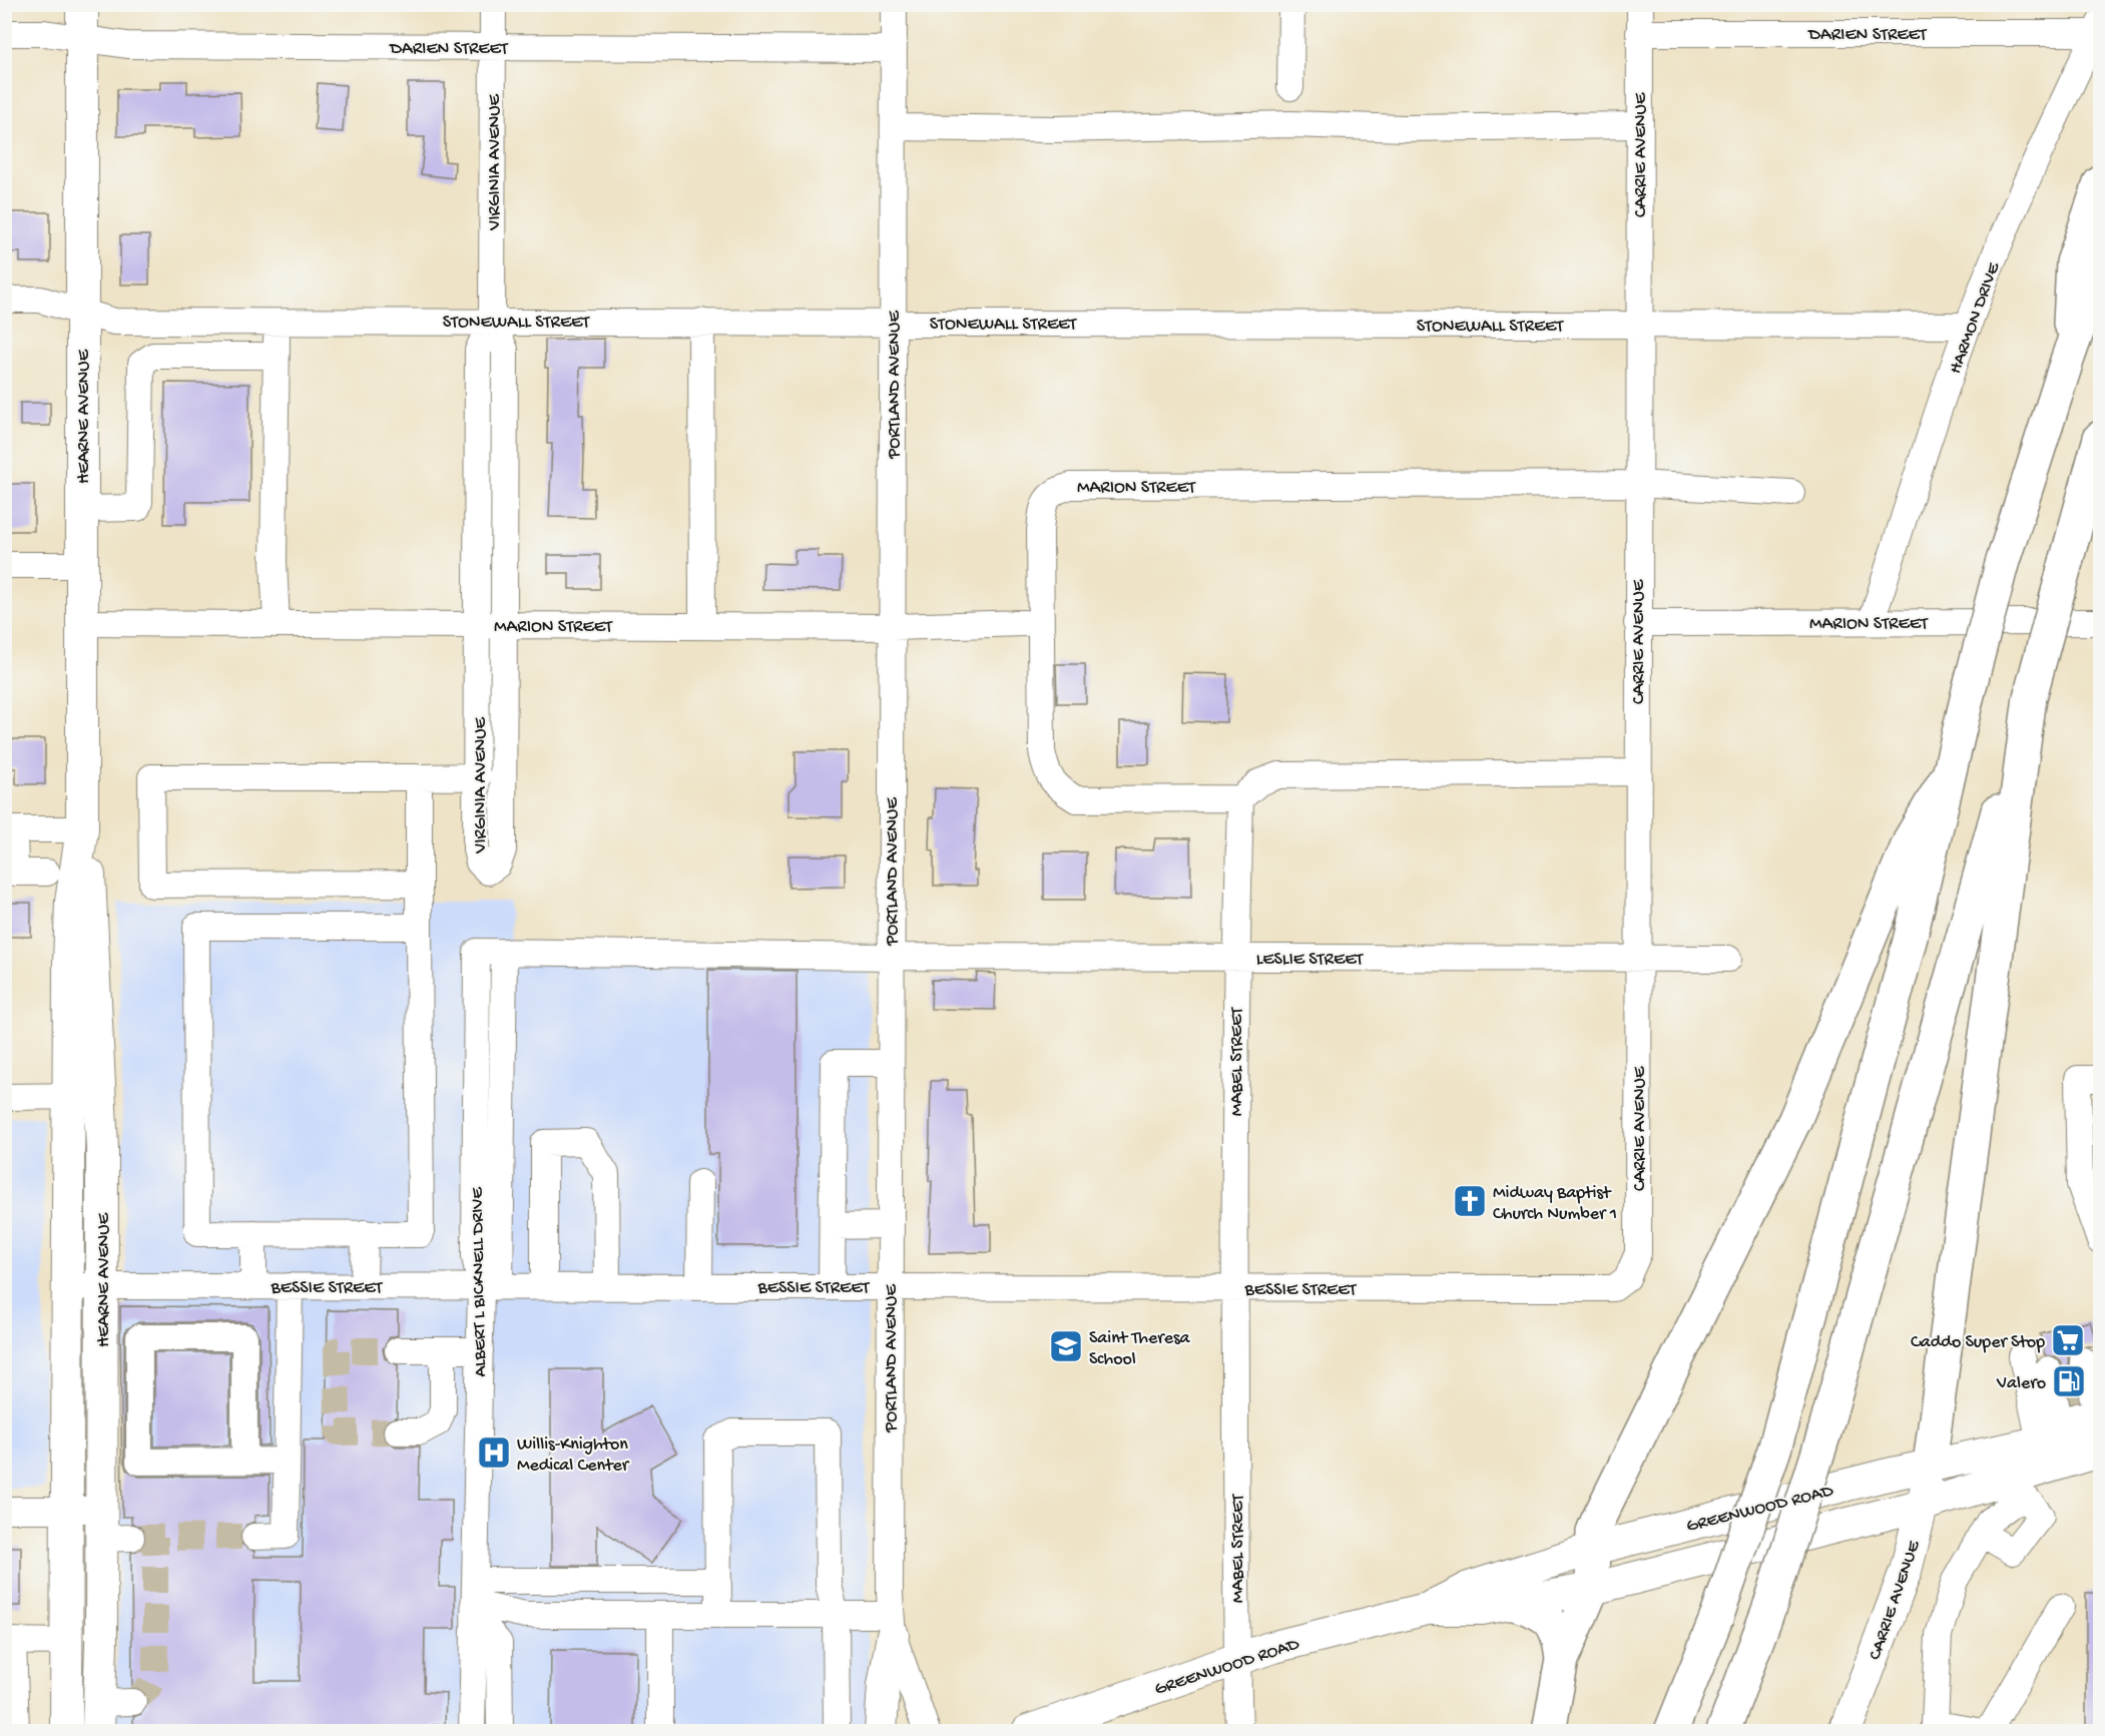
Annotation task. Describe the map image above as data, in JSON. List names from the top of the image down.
{
  "streets": {
    "main road": ["CARRIE AVENUE", "HEARNE AVENUE", "GREENWOOD ROAD"],
    "street": [
      "DARIEN STREET",
      "VIRGINIA AVENUE",
      "HARMON DRIVE",
      "STONEWALL STREET",
      "PORTLAND AVENUE",
      "MARION STREET",
      "LESLIE STREET",
      "MABEL STREET",
      "ALBERT L BICKNELL DRIVE",
      "BESSIE STREET"
    ]
  },
  "crossings": [
    ["DARIEN STREET", "CARRIE AVENUE"],
    ["DARIEN STREET", "VIRGINIA AVENUE"],
    ["DARIEN STREET", "HARMON DRIVE"],
    ["DARIEN STREET", "PORTLAND AVENUE"],
    ["DARIEN STREET", "HEARNE AVENUE"],
    ["CARRIE AVENUE", "STONEWALL STREET"],
    ["CARRIE AVENUE", "MARION STREET"],
    ["CARRIE AVENUE", "LESLIE STREET"],
    ["CARRIE AVENUE", "BESSIE STREET"],
    ["CARRIE AVENUE", "GREENWOOD ROAD"],
    ["VIRGINIA AVENUE", "STONEWALL STREET"],
    ["VIRGINIA AVENUE", "MARION STREET"],
    ["HARMON DRIVE", "STONEWALL STREET"],
    ["HARMON DRIVE", "MARION STREET"],
    ["STONEWALL STREET", "PORTLAND AVENUE"],
    ["STONEWALL STREET", "HEARNE AVENUE"],
    ["PORTLAND AVENUE", "MARION STREET"],
    ["PORTLAND AVENUE", "LESLIE STREET"],
    ["PORTLAND AVENUE", "BESSIE STREET"],
    ["HEARNE AVENUE", "MARION STREET"],
    ["HEARNE AVENUE", "BESSIE STREET"],
    ["MARION STREET", "MABEL STREET"],
    ["LESLIE STREET", "MABEL STREET"],
    ["LESLIE STREET", "ALBERT L BICKNELL DRIVE"],
    ["MABEL STREET", "BESSIE STREET"],
    ["MABEL STREET", "GREENWOOD ROAD"],
    ["ALBERT L BICKNELL DRIVE", "BESSIE STREET"]
  ],
  "places": {
    "church": ["Midway Baptist Church Number 1"],
    "supermarket": ["Caddo Super Stop"],
    "school or university": ["Saint Theresa School"],
    "fuel station": ["Valero"],
    "hospital": ["Willis-Knighton Medical Center"]
  }
}
